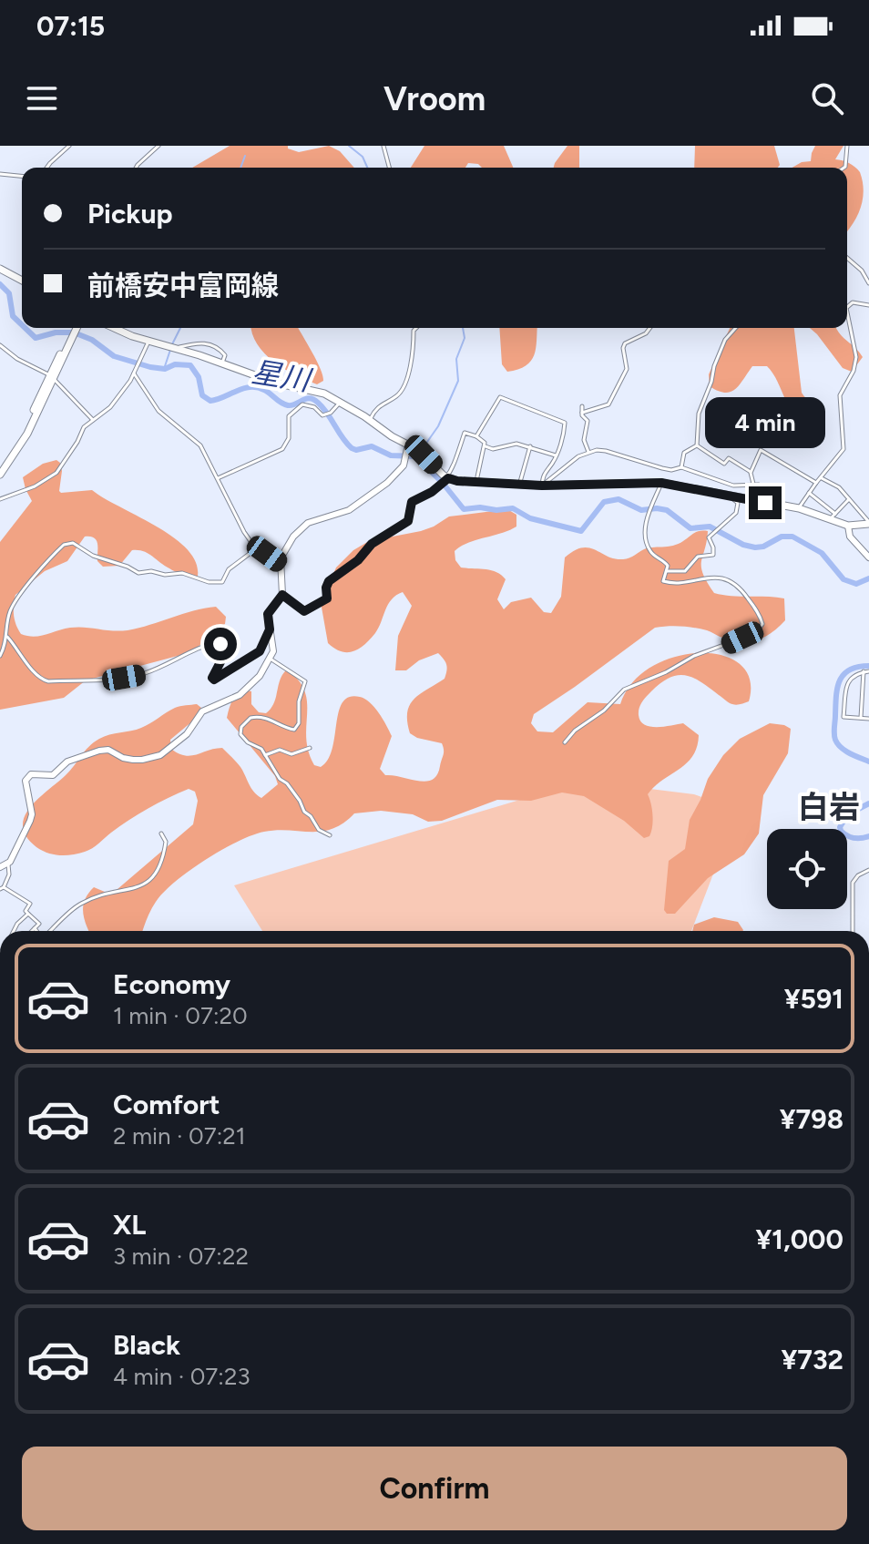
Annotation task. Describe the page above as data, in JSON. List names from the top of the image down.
{
  "districts": ["白岩"],
  "water": ["星川"],
  "page": {
    "status": "07:15",
    "header": "Vroom",
    "banner": ["Pickup", "前橋安中富岡線"],
    "bubble": "4 min",
    "list": [
      {
        "name": "Economy",
        "note": "1 min · 07:20",
        "value": "¥591"
      },
      {
        "name": "Comfort",
        "note": "2 min · 07:21",
        "value": "¥798"
      },
      {
        "name": "XL",
        "note": "3 min · 07:22",
        "value": "¥1,000"
      },
      {
        "name": "Black",
        "note": "4 min · 07:23",
        "value": "¥732"
      }
    ],
    "buttons": "Confirm"
  }
}
